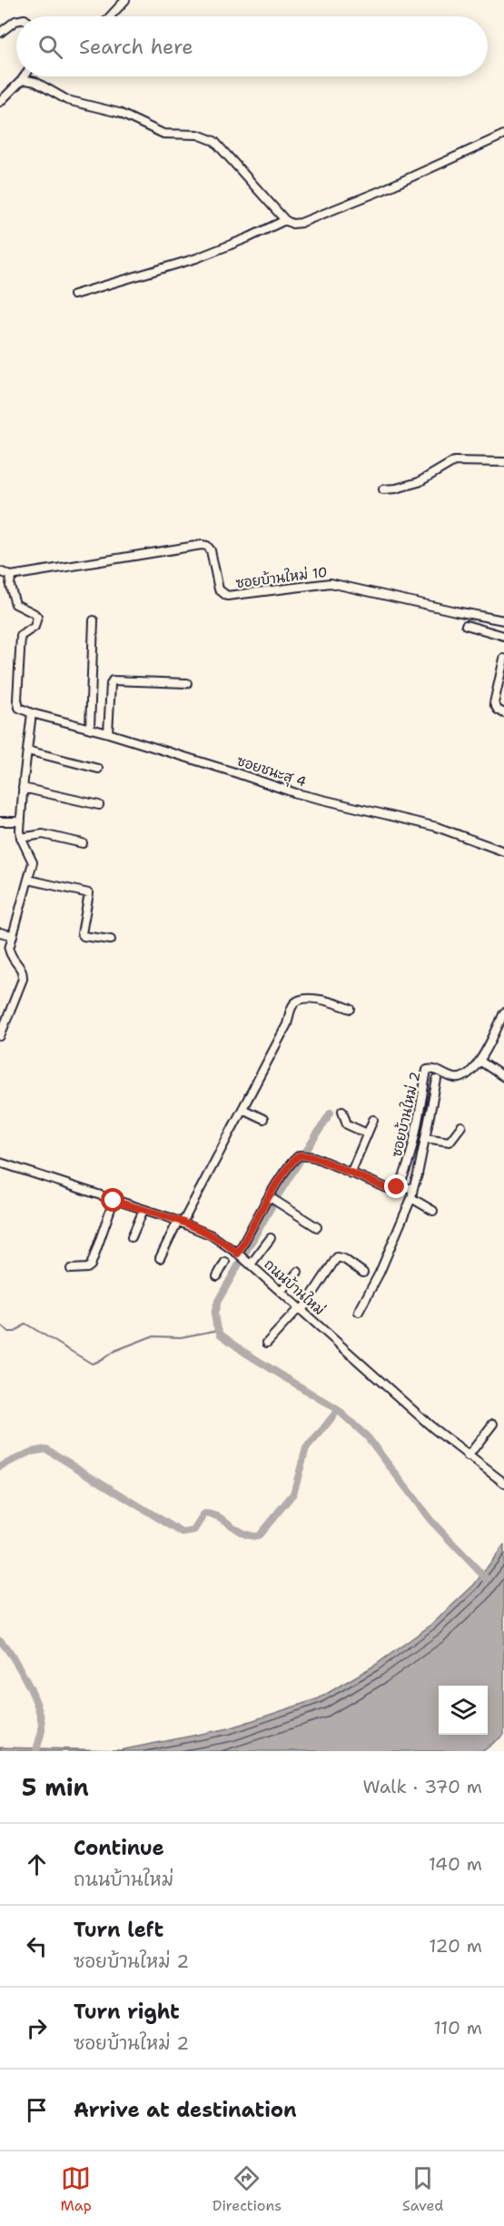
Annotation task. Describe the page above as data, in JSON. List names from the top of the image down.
{
  "streets": {
    "street": [
      "ซอยบ้านใหม่ 10",
      "ซอยชนะสุ 4",
      "ซอยบ้านใหม่ 2",
      "ถนนบ้านใหม่"
    ]
  },
  "page": {
    "search": "Search here",
    "heading": ["5 min", "Walk · 370 m"],
    "list": [
      ["Continue", "ถนนบ้านใหม่", "140 m"],
      ["Turn left", "ซอยบ้านใหม่ 2", "120 m"],
      ["Turn right", "ซอยบ้านใหม่ 2", "110 m"],
      "Arrive at destination"
    ],
    "nav": ["Map", "Directions", "Saved"]
  }
}
